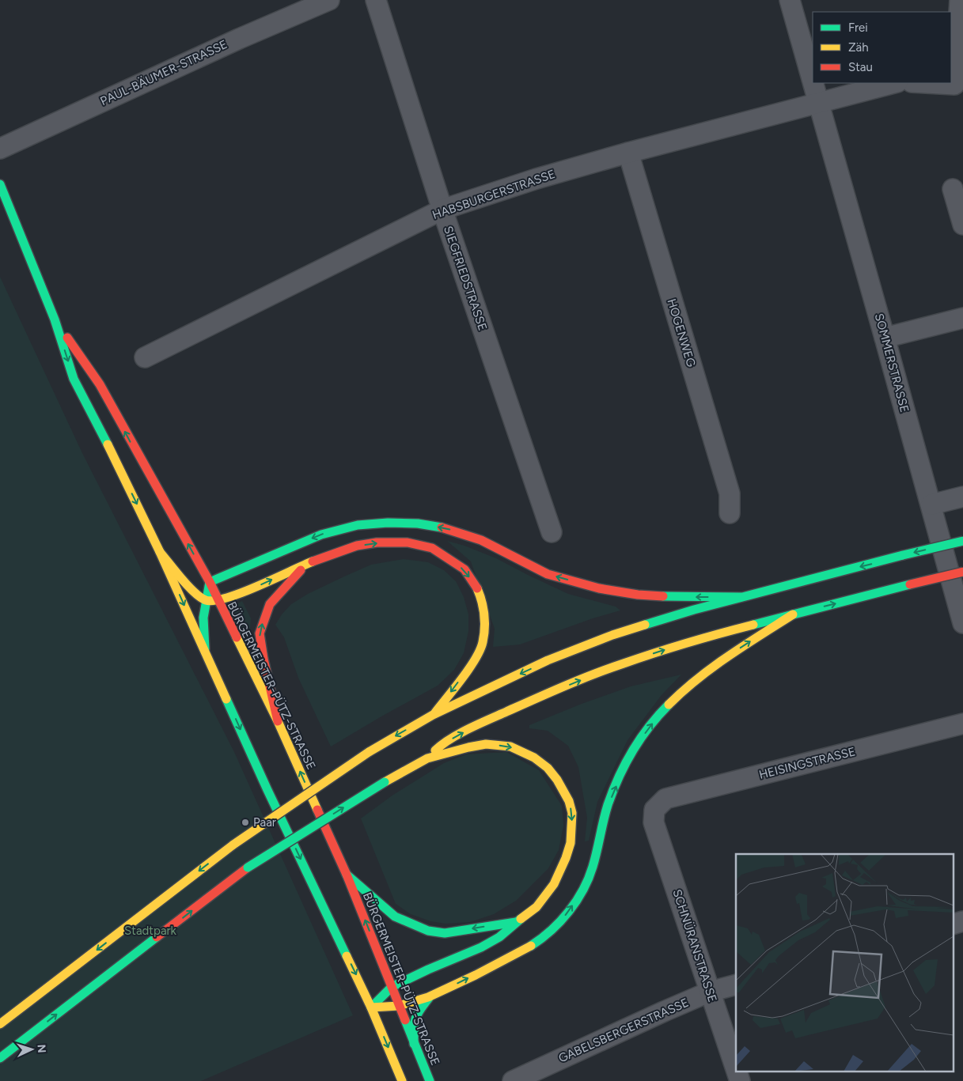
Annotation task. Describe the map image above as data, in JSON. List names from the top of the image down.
{
  "streets": {
    "main road": ["BÜRGERMEISTER-PÜTZ-STRASSE"],
    "street": [
      "PAUL-BÄUMER-STRASSE",
      "HABSBURGERSTRASSE",
      "SIEGFRIEDSTRASSE",
      "HOGENWEG",
      "SOMMERSTRASSE",
      "HEISINGSTRASSE",
      "SCHNÜRANSTRASSE",
      "GABELSBERGERSTRASSE"
    ]
  },
  "crossings": [
    ["HABSBURGERSTRASSE", "SIEGFRIEDSTRASSE"],
    ["HABSBURGERSTRASSE", "HOGENWEG"],
    ["HABSBURGERSTRASSE", "SOMMERSTRASSE"],
    ["HEISINGSTRASSE", "SCHNÜRANSTRASSE"],
    ["SCHNÜRANSTRASSE", "GABELSBERGERSTRASSE"]
  ],
  "parks": ["Stadtpark"],
  "places": ["Paar"],
  "legend": ["Frei", "Zäh", "Stau"],
  "north": "right"
}
